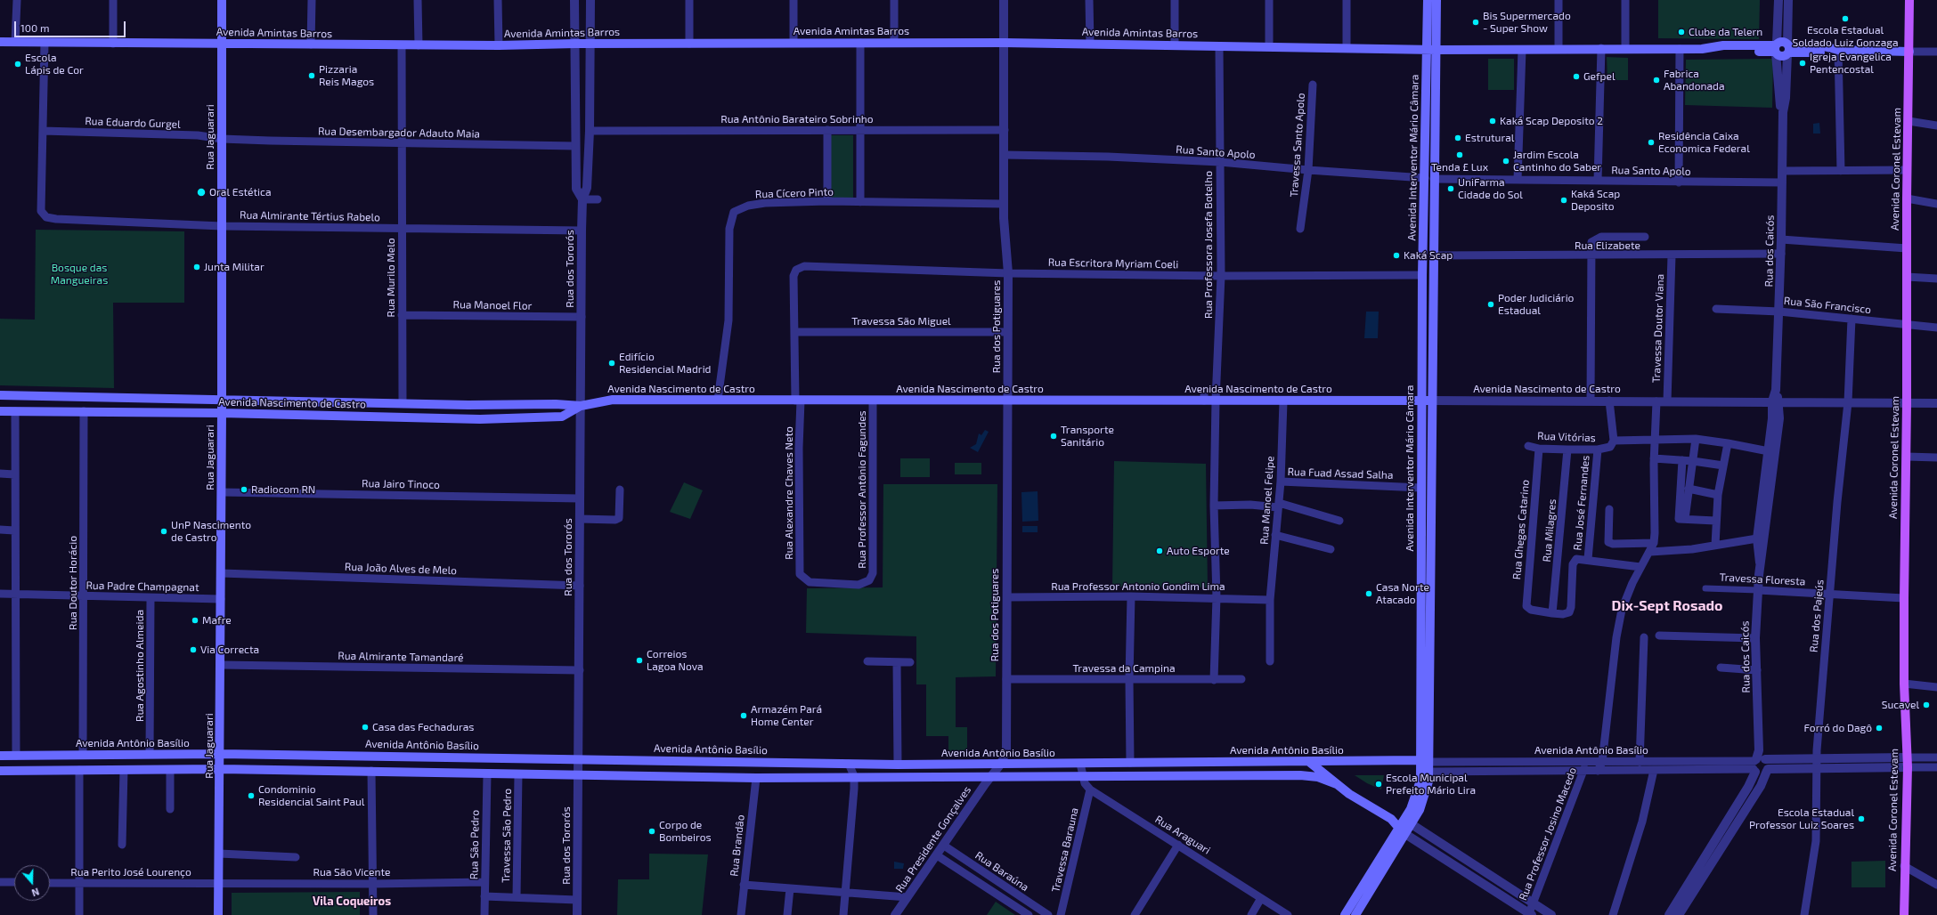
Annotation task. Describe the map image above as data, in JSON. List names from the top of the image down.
{
  "streets": {
    "main road": [
      "Avenida Amintas Barros",
      "Rua Jaguarari",
      "Avenida Interventor Mário Câmara",
      "Avenida Coronel Estevam",
      "Avenida Nascimento de Castro",
      "Avenida Antônio Basílio"
    ],
    "street": [
      "Rua Antônio Barateiro Sobrinho",
      "Rua Eduardo Gurgel",
      "Rua Desembargador Adauto Maia",
      "Travessa Santo Apolo",
      "Rua Santo Apolo",
      "Rua Cícero Pinto",
      "Rua Almirante Tértius Rabelo",
      "Rua Professora Josefa Botelho",
      "Rua Elizabete",
      "Rua dos Caicós",
      "Rua Escritora Myriam Coeli",
      "Rua dos Tororós",
      "Rua Murilo Melo",
      "Rua Manoel Flor",
      "Rua São Francisco",
      "Travessa São Miguel",
      "Rua dos Potiguares",
      "Travessa Doutor Viana",
      "Rua Vitórias",
      "Rua Fuad Assad Salha",
      "Rua Jairo Tinoco",
      "Rua Professor Antônio Fagundes",
      "Rua Alexandre Chaves Neto",
      "Rua Manoel Felipe",
      "Rua José Fernandes",
      "Rua Ghegas Catarino",
      "Rua Milagres",
      "Rua João Alves de Melo",
      "Travessa Floresta",
      "Rua Doutor Horácio",
      "Rua Padre Champagnat",
      "Rua Professor Antonio Gondim Lima",
      "Rua dos Pajeús",
      "Rua Almirante Tamandaré",
      "Rua Agostinho Almeida",
      "Travessa da Campina",
      "Rua Professor Josino Macedo",
      "Rua Araguari",
      "Travessa São Pedro",
      "Rua Presidente Gonçalves",
      "Rua São Pedro",
      "Rua Brandâo",
      "Travessa Barauna",
      "Rua Baraúna",
      "Rua Perito José Lourenço",
      "Rua São Vicente"
    ]
  },
  "crossings": [
    ["Avenida Amintas Barros", "Rua Jaguarari"],
    ["Avenida Amintas Barros", "Avenida Interventor Mário Câmara"],
    ["Avenida Amintas Barros", "Rua Professora Josefa Botelho"],
    ["Avenida Amintas Barros", "Rua dos Caicós"],
    ["Avenida Amintas Barros", "Rua dos Tororós"],
    ["Avenida Amintas Barros", "Rua Murilo Melo"],
    ["Avenida Amintas Barros", "Rua dos Potiguares"],
    ["Rua Antônio Barateiro Sobrinho", "Rua dos Tororós"],
    ["Rua Antônio Barateiro Sobrinho", "Rua dos Potiguares"],
    ["Rua Eduardo Gurgel", "Rua Desembargador Adauto Maia"],
    ["Rua Eduardo Gurgel", "Rua Jaguarari"],
    ["Rua Eduardo Gurgel", "Rua Almirante Tértius Rabelo"],
    ["Rua Desembargador Adauto Maia", "Rua Jaguarari"],
    ["Rua Desembargador Adauto Maia", "Rua dos Tororós"],
    ["Rua Desembargador Adauto Maia", "Rua Murilo Melo"],
    ["Rua Jaguarari", "Rua Almirante Tértius Rabelo"],
    ["Rua Jaguarari", "Avenida Nascimento de Castro"],
    ["Rua Jaguarari", "Rua Jairo Tinoco"],
    ["Rua Jaguarari", "Rua João Alves de Melo"],
    ["Rua Jaguarari", "Rua Padre Champagnat"],
    ["Rua Jaguarari", "Rua Almirante Tamandaré"],
    ["Rua Jaguarari", "Avenida Antônio Basílio"],
    ["Rua Jaguarari", "Rua Perito José Lourenço"],
    ["Rua Jaguarari", "Rua São Vicente"],
    ["Travessa Santo Apolo", "Rua Santo Apolo"],
    ["Rua Santo Apolo", "Avenida Interventor Mário Câmara"],
    ["Rua Santo Apolo", "Rua Professora Josefa Botelho"],
    ["Rua Santo Apolo", "Rua dos Caicós"],
    ["Rua Santo Apolo", "Rua dos Potiguares"],
    ["Avenida Interventor Mário Câmara", "Rua Elizabete"],
    ["Avenida Interventor Mário Câmara", "Rua Escritora Myriam Coeli"],
    ["Avenida Interventor Mário Câmara", "Avenida Nascimento de Castro"],
    ["Avenida Interventor Mário Câmara", "Rua Fuad Assad Salha"],
    ["Avenida Interventor Mário Câmara", "Avenida Antônio Basílio"],
    ["Avenida Coronel Estevam", "Rua São Francisco"],
    ["Avenida Coronel Estevam", "Avenida Nascimento de Castro"],
    ["Avenida Coronel Estevam", "Travessa Floresta"],
    ["Avenida Coronel Estevam", "Avenida Antônio Basílio"],
    ["Rua Cícero Pinto", "Rua dos Potiguares"],
    ["Rua Cícero Pinto", "Avenida Nascimento de Castro"],
    ["Rua Almirante Tértius Rabelo", "Rua dos Tororós"],
    ["Rua Almirante Tértius Rabelo", "Rua Murilo Melo"],
    ["Rua Professora Josefa Botelho", "Rua Escritora Myriam Coeli"],
    ["Rua Professora Josefa Botelho", "Avenida Nascimento de Castro"],
    ["Rua Professora Josefa Botelho", "Rua Professor Antonio Gondim Lima"],
    ["Rua Professora Josefa Botelho", "Travessa da Campina"],
    ["Rua Elizabete", "Rua dos Caicós"],
    ["Rua Elizabete", "Travessa Doutor Viana"],
    ["Rua dos Caicós", "Rua São Francisco"],
    ["Rua dos Caicós", "Avenida Nascimento de Castro"],
    ["Rua dos Caicós", "Travessa Floresta"],
    ["Rua dos Caicós", "Avenida Antônio Basílio"],
    ["Rua Escritora Myriam Coeli", "Rua dos Potiguares"],
    ["Rua Escritora Myriam Coeli", "Rua Alexandre Chaves Neto"],
    ["Rua dos Tororós", "Rua Manoel Flor"],
    ["Rua dos Tororós", "Avenida Nascimento de Castro"],
    ["Rua dos Tororós", "Rua Jairo Tinoco"],
    ["Rua dos Tororós", "Rua João Alves de Melo"],
    ["Rua dos Tororós", "Rua Almirante Tamandaré"],
    ["Rua dos Tororós", "Avenida Antônio Basílio"],
    ["Rua Murilo Melo", "Rua Manoel Flor"],
    ["Rua Murilo Melo", "Avenida Nascimento de Castro"],
    ["Rua São Francisco", "Rua dos Pajeús"],
    ["Travessa São Miguel", "Rua dos Potiguares"],
    ["Travessa São Miguel", "Rua Alexandre Chaves Neto"],
    ["Rua dos Potiguares", "Avenida Nascimento de Castro"],
    ["Rua dos Potiguares", "Rua Professor Antonio Gondim Lima"],
    ["Rua dos Potiguares", "Travessa da Campina"],
    ["Rua dos Potiguares", "Avenida Antônio Basílio"],
    ["Rua dos Potiguares", "Rua Presidente Gonçalves"],
    ["Travessa Doutor Viana", "Avenida Nascimento de Castro"],
    ["Avenida Nascimento de Castro", "Rua Professor Antônio Fagundes"],
    ["Avenida Nascimento de Castro", "Rua Alexandre Chaves Neto"],
    ["Avenida Nascimento de Castro", "Rua Manoel Felipe"],
    ["Avenida Nascimento de Castro", "Rua Doutor Horácio"],
    ["Avenida Nascimento de Castro", "Rua dos Pajeús"],
    ["Rua Vitórias", "Rua José Fernandes"],
    ["Rua Vitórias", "Rua Ghegas Catarino"],
    ["Rua Vitórias", "Rua Milagres"],
    ["Rua Fuad Assad Salha", "Rua Manoel Felipe"],
    ["Rua Professor Antônio Fagundes", "Rua Alexandre Chaves Neto"],
    ["Rua Manoel Felipe", "Rua Professor Antonio Gondim Lima"],
    ["Rua Ghegas Catarino", "Rua Milagres"],
    ["Travessa Floresta", "Rua dos Pajeús"],
    ["Rua Doutor Horácio", "Rua Padre Champagnat"],
    ["Rua Doutor Horácio", "Avenida Antônio Basílio"],
    ["Rua Padre Champagnat", "Rua Agostinho Almeida"],
    ["Rua dos Pajeús", "Avenida Antônio Basílio"],
    ["Rua Agostinho Almeida", "Avenida Antônio Basílio"],
    ["Avenida Antônio Basílio", "Rua Professor Josino Macedo"],
    ["Avenida Antônio Basílio", "Rua Araguari"],
    ["Rua Araguari", "Travessa Barauna"],
    ["Rua Presidente Gonçalves", "Rua Baraúna"],
    ["Rua São Pedro", "Rua São Vicente"],
    ["Rua Perito José Lourenço", "Rua São Vicente"]
  ],
  "districts": ["Dix-Sept Rosado", "Vila Coqueiros"],
  "parks": ["Bosque das Mangueiras"],
  "places": [
    "Escola Estadual Soldado Luiz Gonzaga",
    "Bis Supermercado - Super Show",
    "Clube da Telern",
    "Igreja Evangelica Pentencostal",
    "Escola Lápis de Cor",
    "Pizzaria Reis Magos",
    "Gefpel",
    "Fabrica Abandonada",
    "Kaká Scap Deposito 2",
    "Estrutural",
    "Residência Caixa Economica Federal",
    "Tenda £ Lux",
    "Jardim Escola Cantinho do Saber",
    "UniFarma Cidade do Sol",
    "Oral Estética",
    "Kaká Scap Deposito",
    "Kaká Scap",
    "Junta Militar",
    "Poder Judiciário Estadual",
    "Edifício Residencial Madrid",
    "Transporte Sanitário",
    "Radiocom RN",
    "UnP Nascimento de Castro",
    "Auto Esporte",
    "Casa Norte Atacado",
    "Mafre",
    "Via Correcta",
    "Correios Lagoa Nova",
    "Sucavel",
    "Armazém Pará Home Center",
    "Casa das Fechaduras",
    "Forró do Dagô",
    "Escola Municipal Prefeito Mário Lira",
    "Condominio Residencial Saint Paul",
    "Escola Estadual Professor Luiz Soares",
    "Corpo de Bombeiros"
  ],
  "scale_bar": "100 m",
  "north": "bottom"
}
